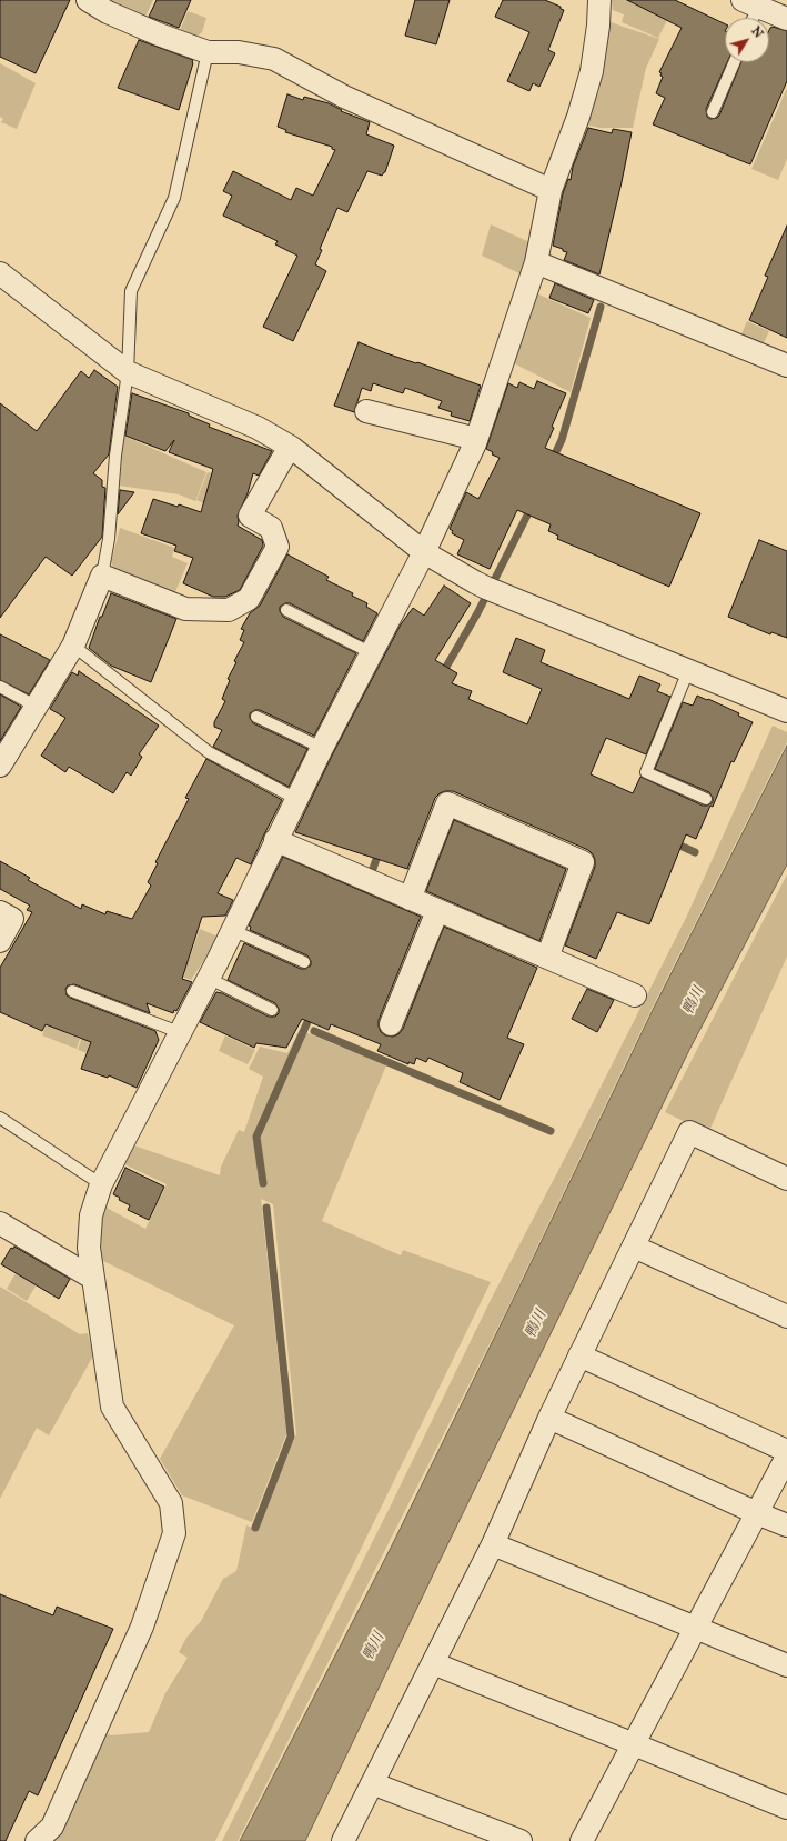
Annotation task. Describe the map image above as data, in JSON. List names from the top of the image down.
{
  "water": ["鴨川"],
  "north": "top right"
}
